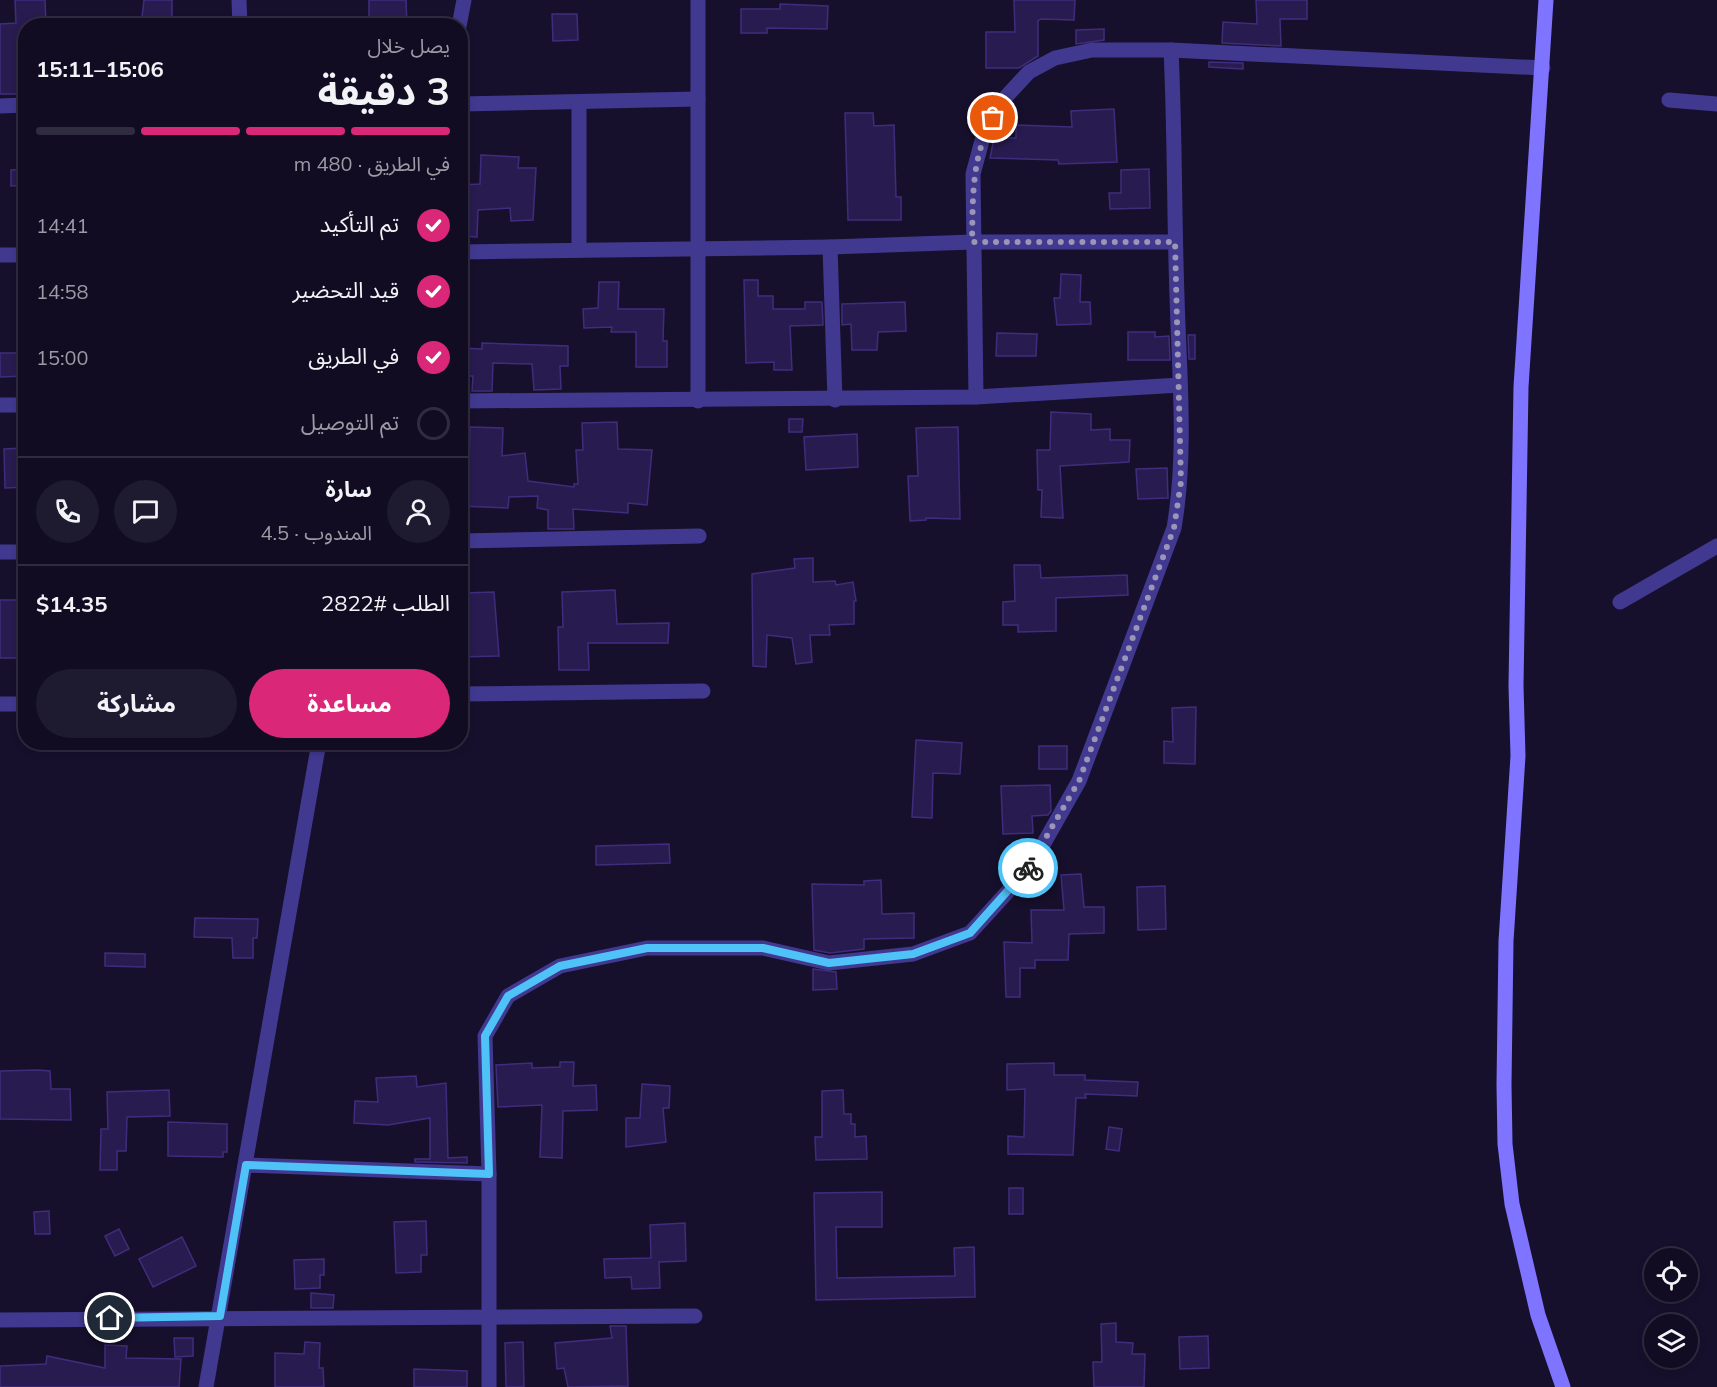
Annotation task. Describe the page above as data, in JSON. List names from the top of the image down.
{
  "page": {
    "heading": ["3 دقيقة", "يصل خلال", "15:06–15:11"],
    "panel": [
      "سارة",
      "المندوب · 4.5",
      "الطلب #2822",
      "$14.35"
    ],
    "bar": "في الطريق · 480 m",
    "list": [
      ["تم التأكيد", "14:41"],
      ["قيد التحضير", "14:58"],
      ["في الطريق", "15:00"],
      "تم التوصيل"
    ],
    "buttons": ["مساعدة", "مشاركة"]
  }
}
